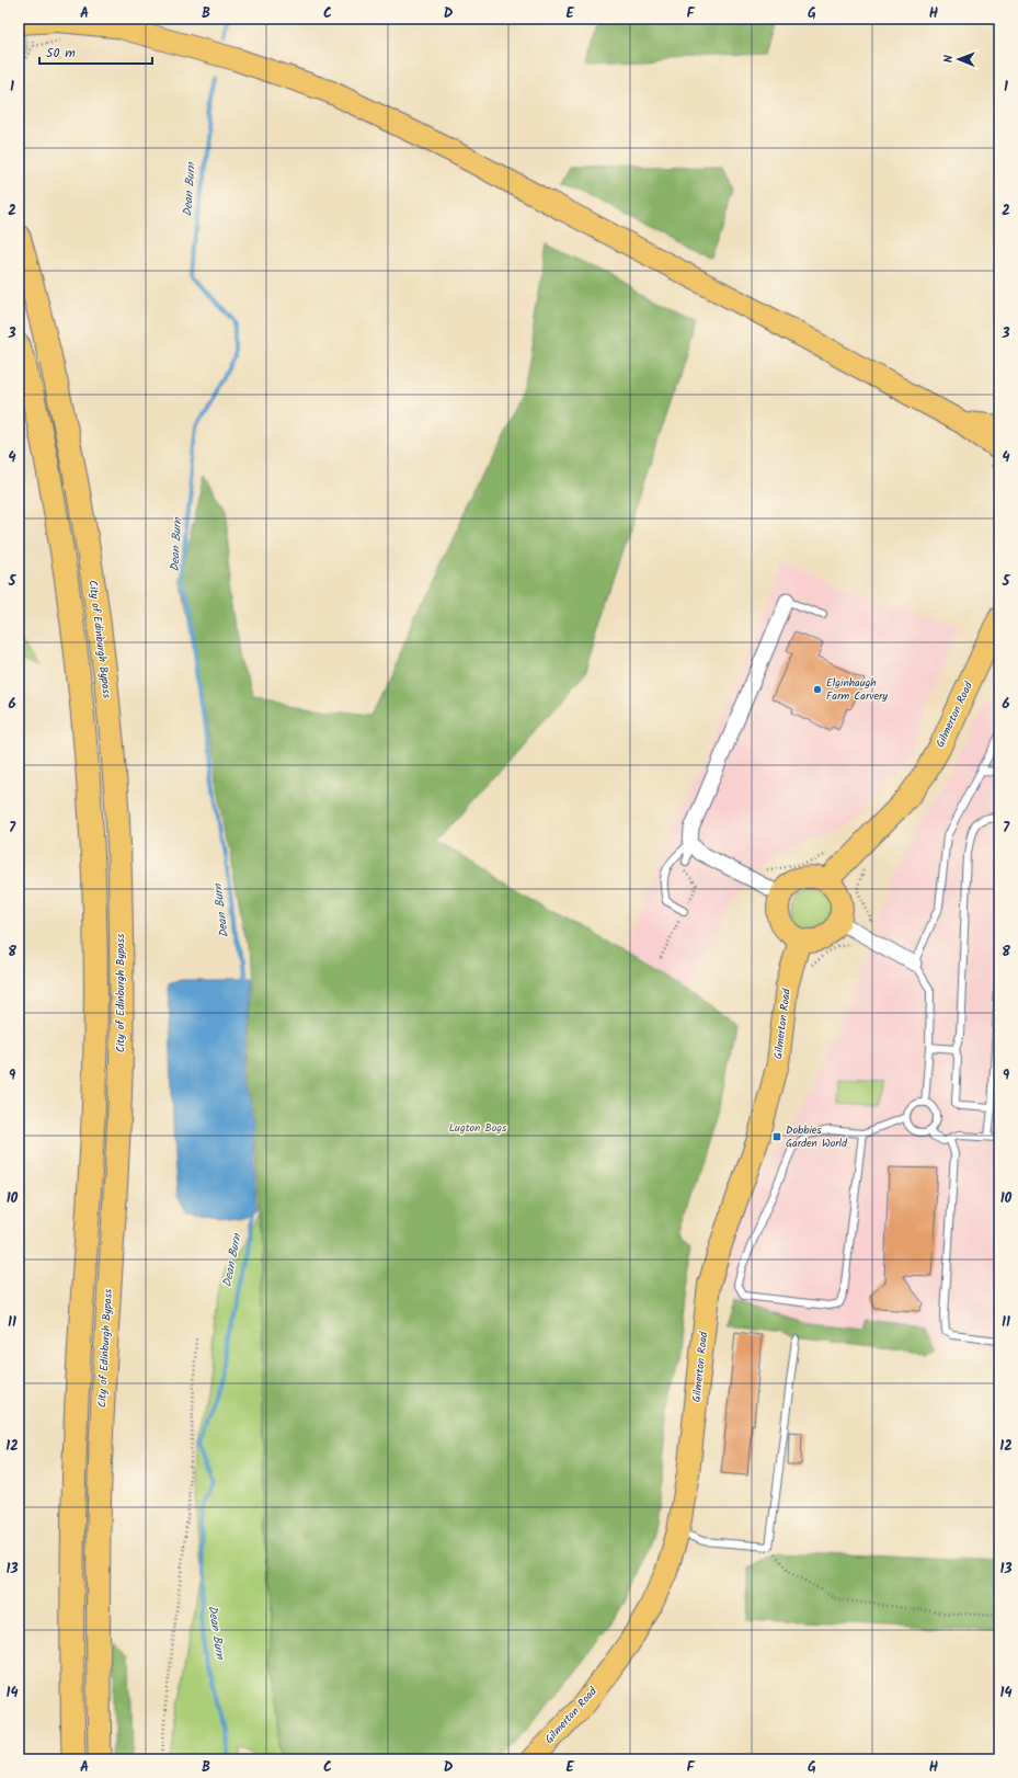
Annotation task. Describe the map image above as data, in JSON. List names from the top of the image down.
{
  "streets": {
    "highway": ["City of Edinburgh Bypass"],
    "main road": ["Gilmerton Road"]
  },
  "water": ["Dean Burn"],
  "parks": ["Lugton Bogs"],
  "places": {
    "other": ["Elginhaugh Farm Carvery"],
    "transit": ["Dobbies Garden World"]
  },
  "scale_bar": "50 m",
  "north": "left",
  "grid": {
    "columns": [
      "A",
      "B",
      "C",
      "D",
      "E",
      "F",
      "G",
      "H"
    ],
    "rows": [
      "1",
      "2",
      "3",
      "4",
      "5",
      "6",
      "7",
      "8",
      "9",
      "10",
      "11",
      "12",
      "13",
      "14"
    ]
  }
}
